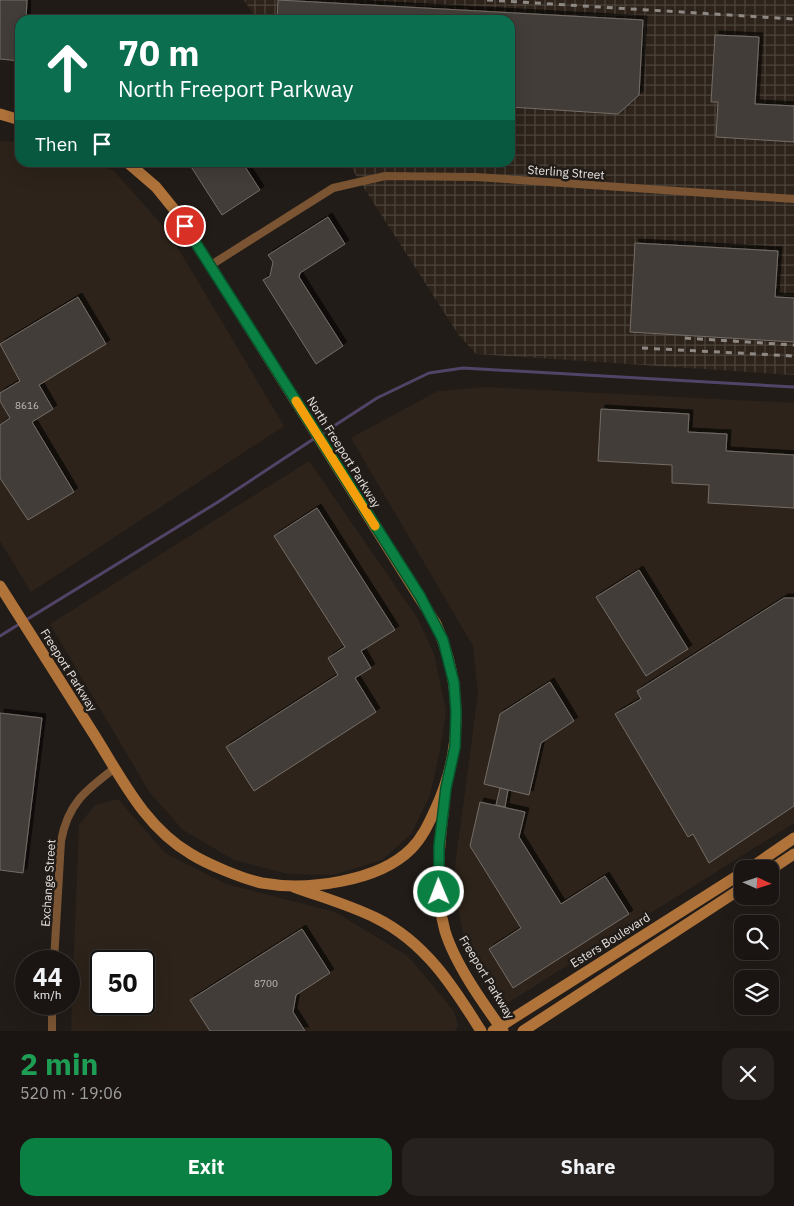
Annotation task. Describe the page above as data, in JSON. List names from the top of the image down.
{
  "streets": {
    "main road": ["North Freeport Parkway", "Freeport Parkway", "Esters Boulevard"],
    "street": ["Sterling Street", "Exchange Street"]
  },
  "crossings": [
    ["Sterling Street", "North Freeport Parkway"],
    ["North Freeport Parkway", "Freeport Parkway"],
    ["Freeport Parkway", "Exchange Street"],
    ["Freeport Parkway", "Esters Boulevard"]
  ],
  "house_numbers": ["8616", "8700"],
  "north": "right",
  "page": {
    "turn": ["70 m", "North Freeport Parkway"],
    "then": "Then",
    "speed": "44 km/h",
    "limit": "50",
    "heading": ["2 min", "520 m · 19:06"],
    "buttons": ["Exit", "Share"]
  }
}
